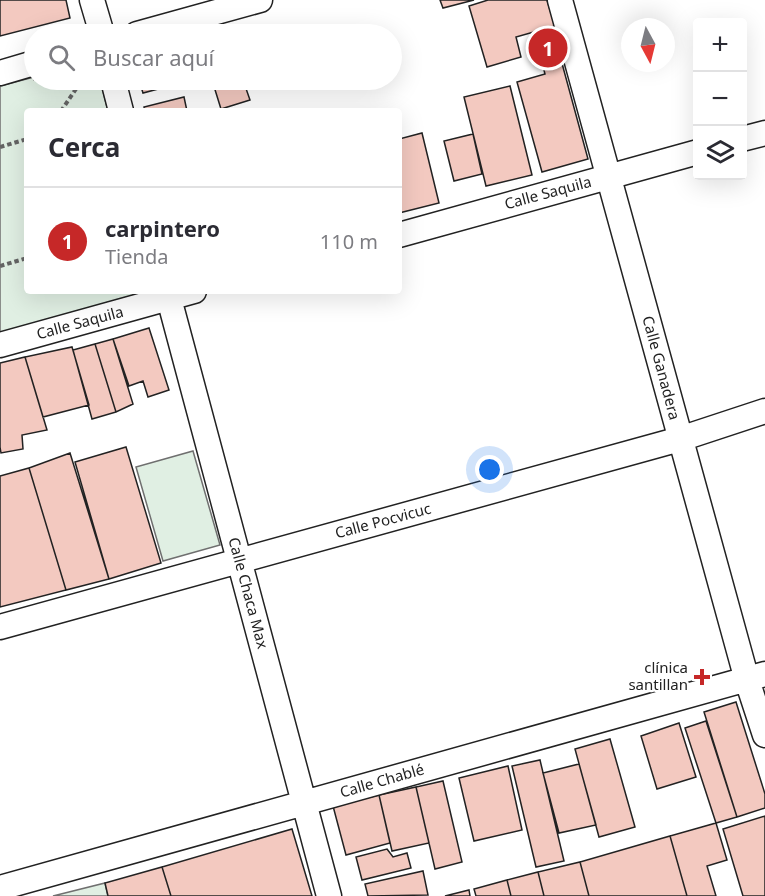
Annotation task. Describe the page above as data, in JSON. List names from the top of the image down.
{
  "streets": {
    "street": [
      "Calle Saquila",
      "Calle Ganadera",
      "Calle Pocvicuc",
      "Calle Chaca Max",
      "Calle Chablé"
    ]
  },
  "crossings": [
    ["Calle Saquila", "Calle Ganadera"],
    ["Calle Saquila", "Calle Chaca Max"],
    ["Calle Ganadera", "Calle Pocvicuc"],
    ["Calle Ganadera", "Calle Chablé"],
    ["Calle Pocvicuc", "Calle Chaca Max"],
    ["Calle Chaca Max", "Calle Chablé"]
  ],
  "places": {
    "health": ["clínica santillan"]
  },
  "north": "bottom",
  "page": {
    "map_buttons": ["+", "−"],
    "search": "Buscar aquí",
    "pins": "1",
    "heading": "Cerca",
    "list": [
      {
        "mark": "1",
        "name": "carpintero",
        "note": "Tienda",
        "value": "110 m"
      }
    ]
  }
}
